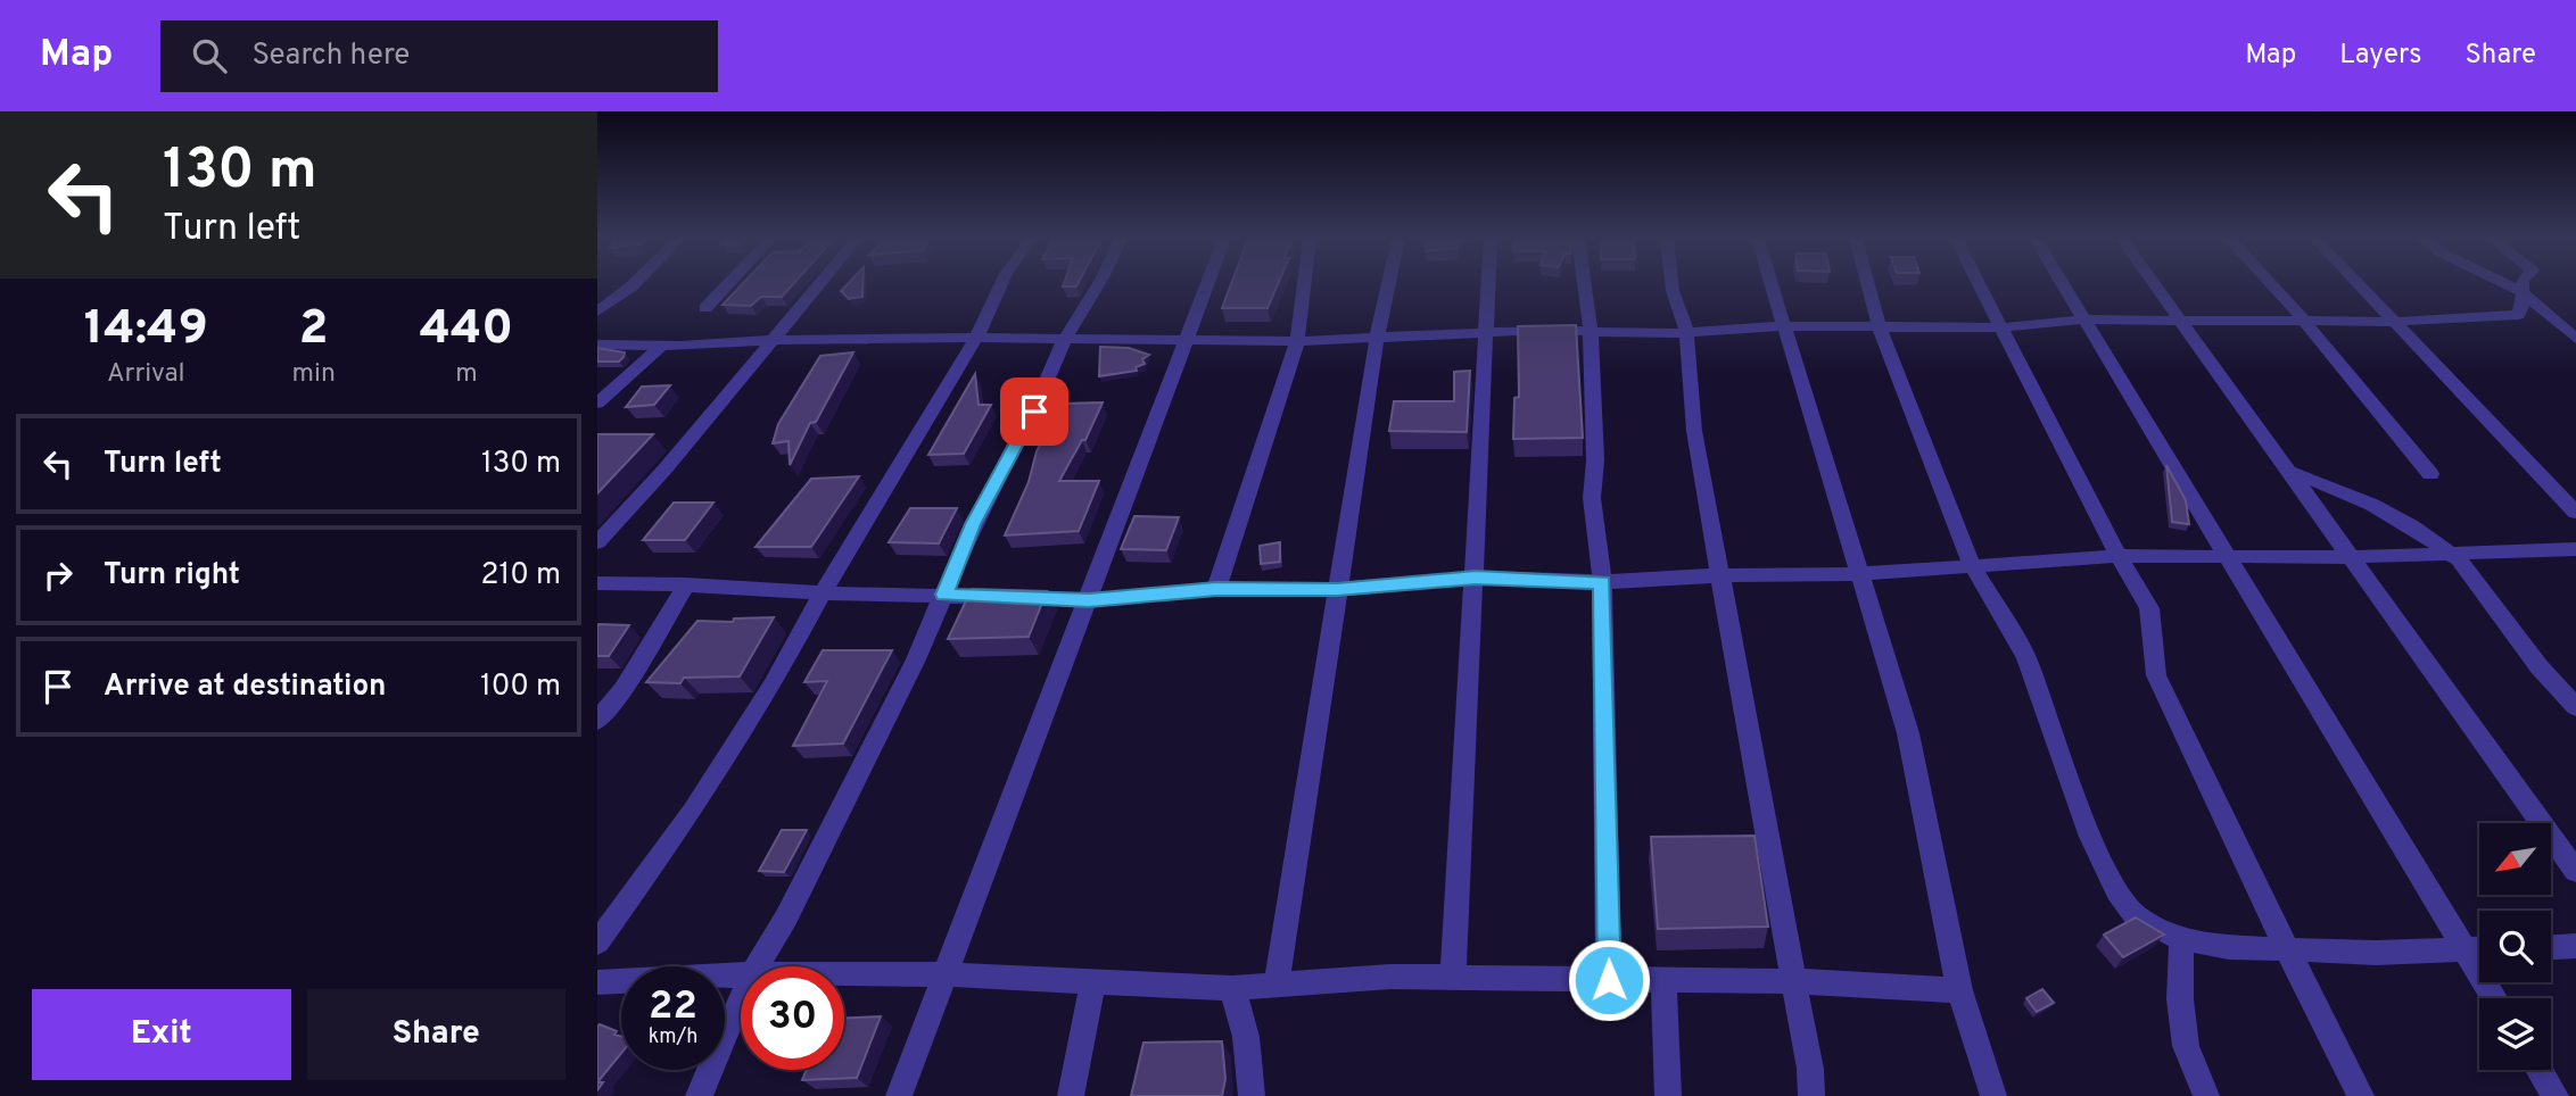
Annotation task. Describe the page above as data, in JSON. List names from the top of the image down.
{
  "north": "bottom left",
  "page": {
    "header": "Map",
    "search": "Search here",
    "nav": ["Map", "Layers", "Share"],
    "turn": ["130 m", "Turn left"],
    "eta": [
      "14:49",
      "Arrival",
      "2",
      "min",
      "440",
      "m"
    ],
    "list": [
      {
        "name": "Turn left",
        "value": "130 m"
      },
      {
        "name": "Turn right",
        "value": "210 m"
      },
      {
        "name": "Arrive at destination",
        "value": "100 m"
      }
    ],
    "speed": "22 km/h",
    "limit": "30",
    "buttons": ["Exit", "Share"]
  }
}
